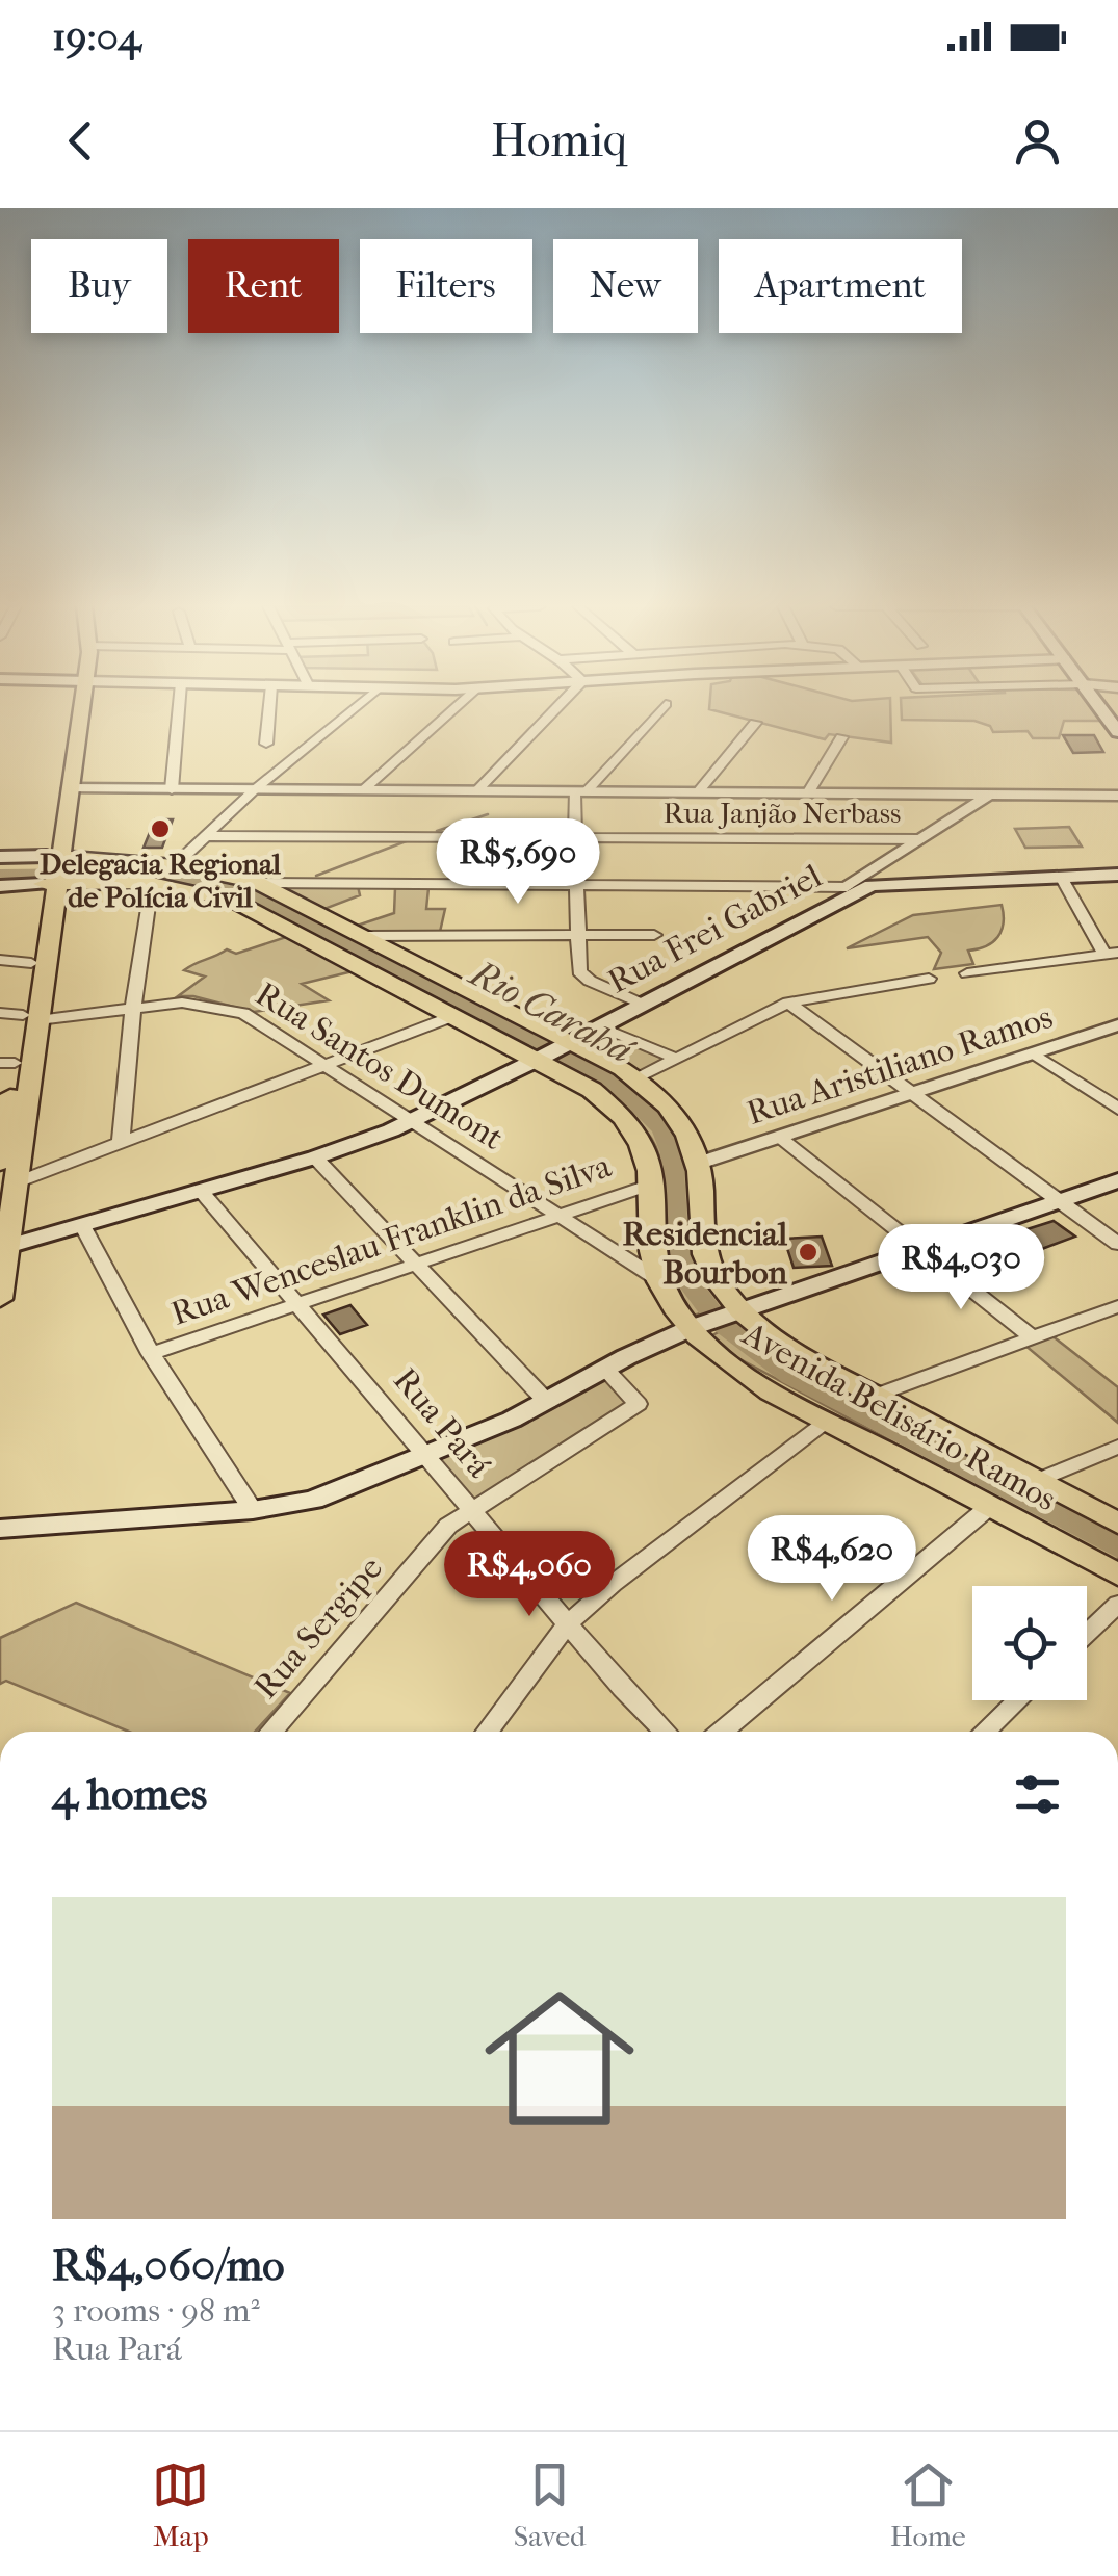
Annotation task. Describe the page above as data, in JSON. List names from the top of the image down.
{
  "streets": {
    "main road": ["Rua Frei Gabriel", "Avenida Belisário Ramos"],
    "street": [
      "Rua Janjão Nerbass",
      "Rua Aristiliano Ramos",
      "Rua Santos Dumont",
      "Rua Wenceslau Franklin da Silva",
      "Rua Pará",
      "Rua Sergipe"
    ]
  },
  "crossings": [
    ["Rua Frei Gabriel", "Rua Santos Dumont"],
    ["Rua Frei Gabriel", "Avenida Belisário Ramos"],
    ["Rua Frei Gabriel", "Rua Pará"],
    ["Rua Aristiliano Ramos", "Avenida Belisário Ramos"],
    ["Rua Santos Dumont", "Rua Wenceslau Franklin da Silva"],
    ["Rua Santos Dumont", "Avenida Belisário Ramos"],
    ["Rua Wenceslau Franklin da Silva", "Avenida Belisário Ramos"],
    ["Rua Wenceslau Franklin da Silva", "Rua Pará"],
    ["Rua Pará", "Rua Sergipe"]
  ],
  "water": ["Rio Carahá"],
  "places": ["Delegacia Regional de Polícia Civil", "Residencial Bourbon"],
  "page": {
    "status": "19:04",
    "header": "Homiq",
    "chip": [
      "Buy",
      "Rent",
      "Filters",
      "New",
      "Apartment"
    ],
    "price": [
      "R$5,690",
      "R$4,030",
      "R$4,620",
      "R$4,060"
    ],
    "heading": "4 homes",
    "list": [
      {
        "name": "R$4,060/mo",
        "note": "3 rooms · 98 m² · Rua Pará"
      }
    ],
    "tabs": ["Map", "Saved", "Home"]
  }
}
